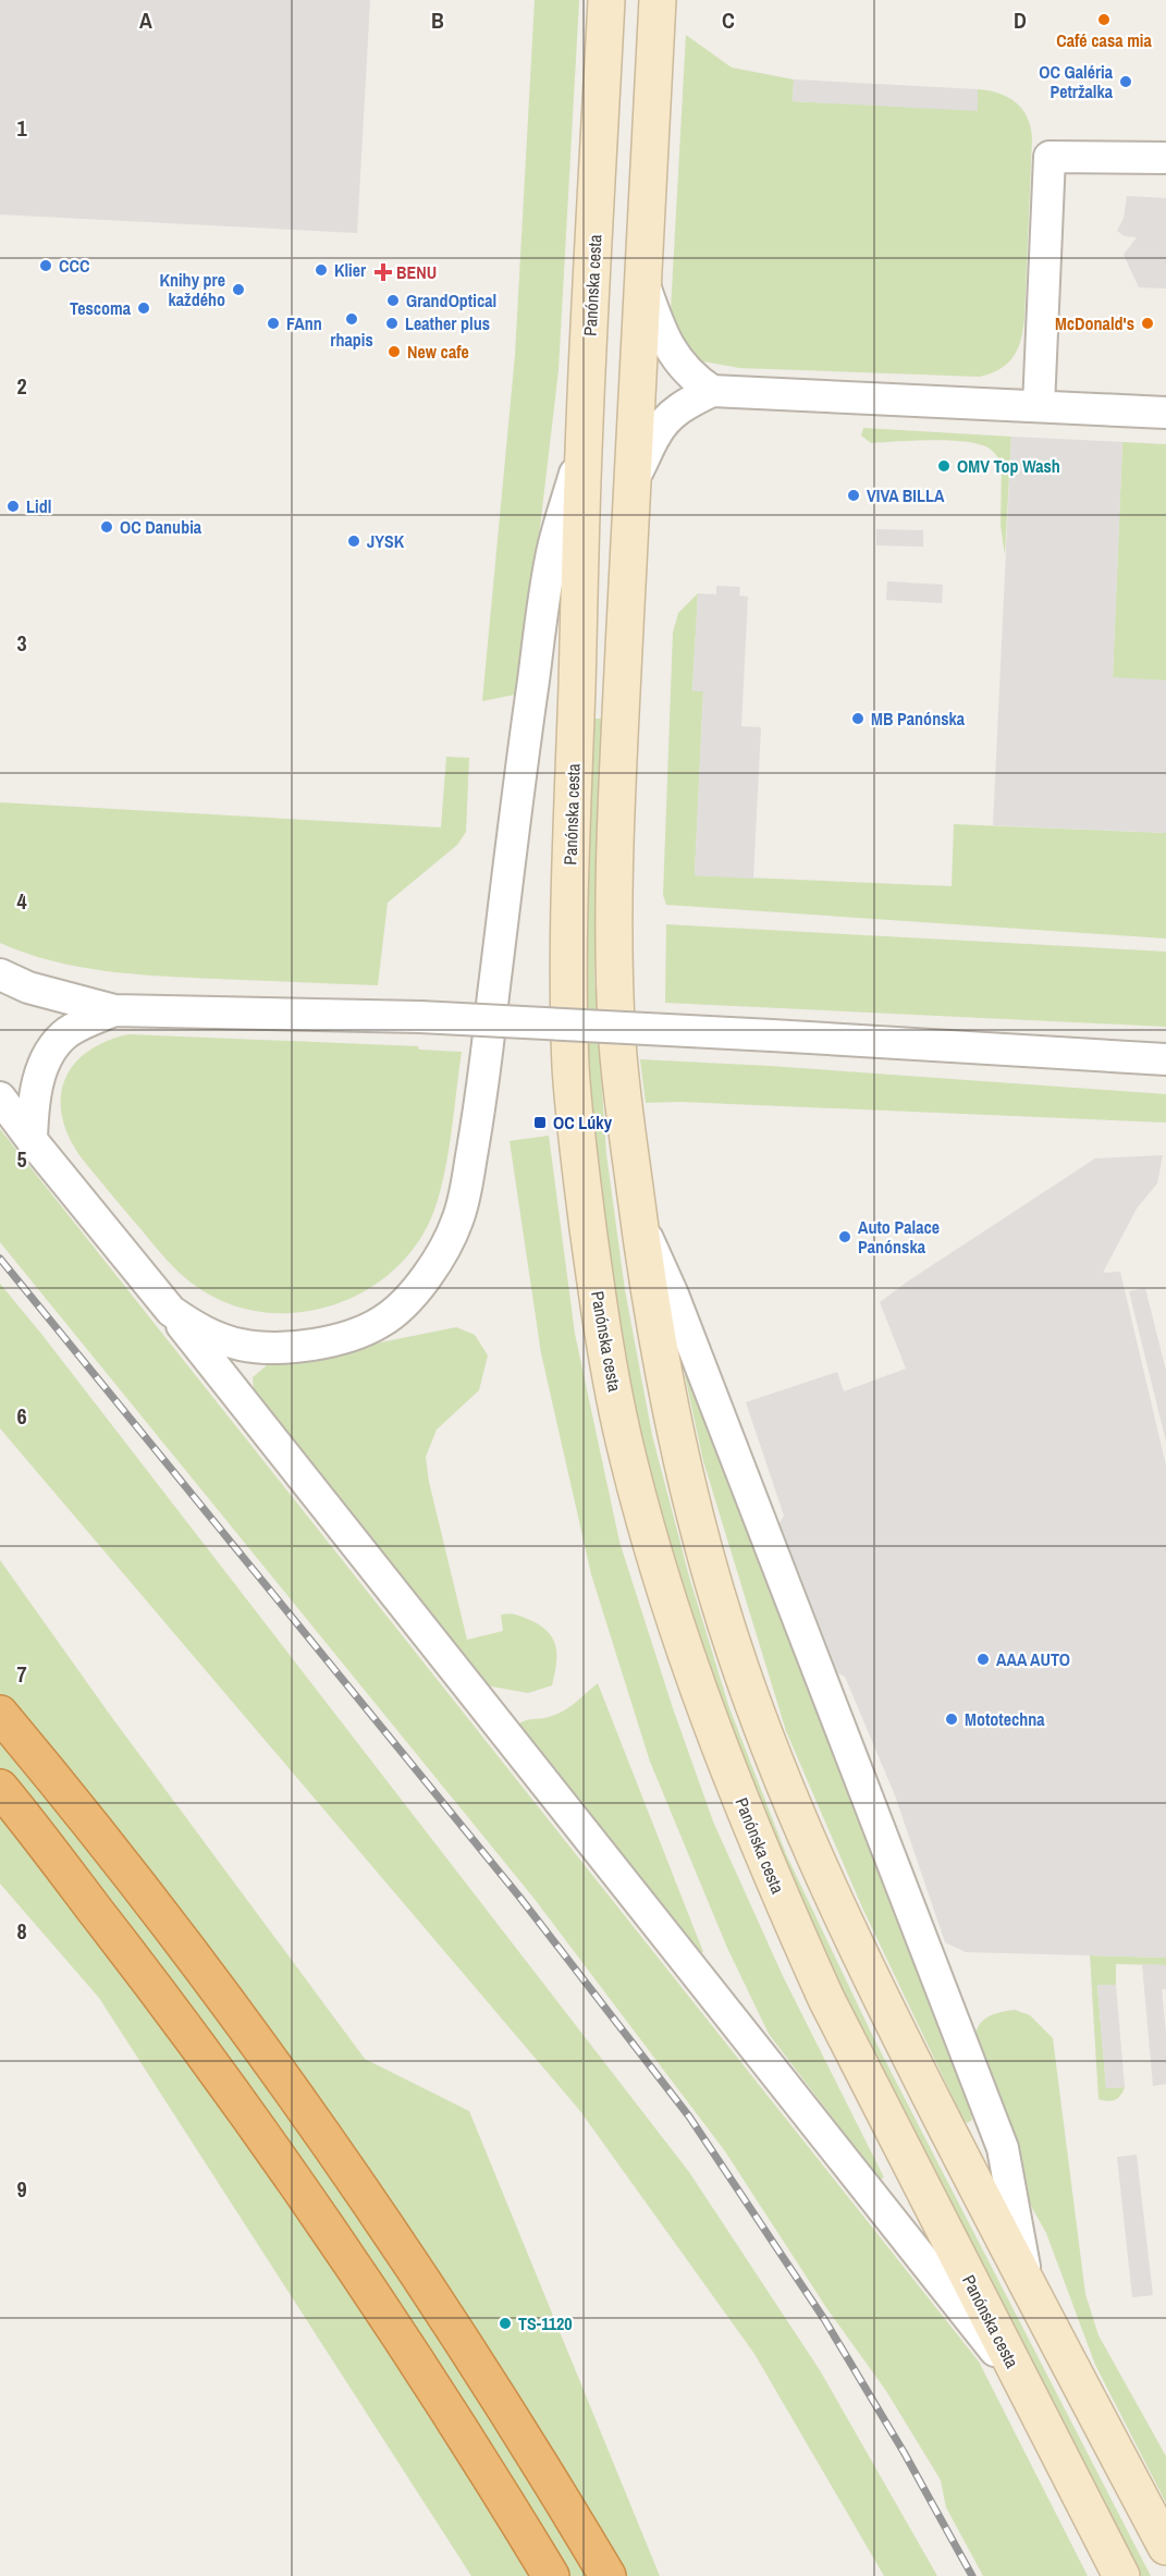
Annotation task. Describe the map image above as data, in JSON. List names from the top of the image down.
{
  "streets": {
    "main road": ["Panónska cesta"]
  },
  "places": {
    "other": [
      "Café casa mia",
      "OC Galéria Petržalka",
      "CCC",
      "Klier",
      "Knihy pre každého",
      "GrandOptical",
      "Tescoma",
      "rhapis",
      "FAnn",
      "Leather plus",
      "McDonald's",
      "New cafe",
      "OMV Top Wash",
      "VIVA BILLA",
      "Lidl",
      "OC Danubia",
      "JYSK",
      "MB Panónska",
      "Auto Palace Panónska",
      "AAA AUTO",
      "Mototechna",
      "TS-1120"
    ],
    "health": ["BENU"],
    "transit": ["OC Lúky"]
  },
  "grid": {
    "columns": [
      "A",
      "B",
      "C",
      "D"
    ],
    "rows": [
      "1",
      "2",
      "3",
      "4",
      "5",
      "6",
      "7",
      "8",
      "9"
    ]
  }
}
